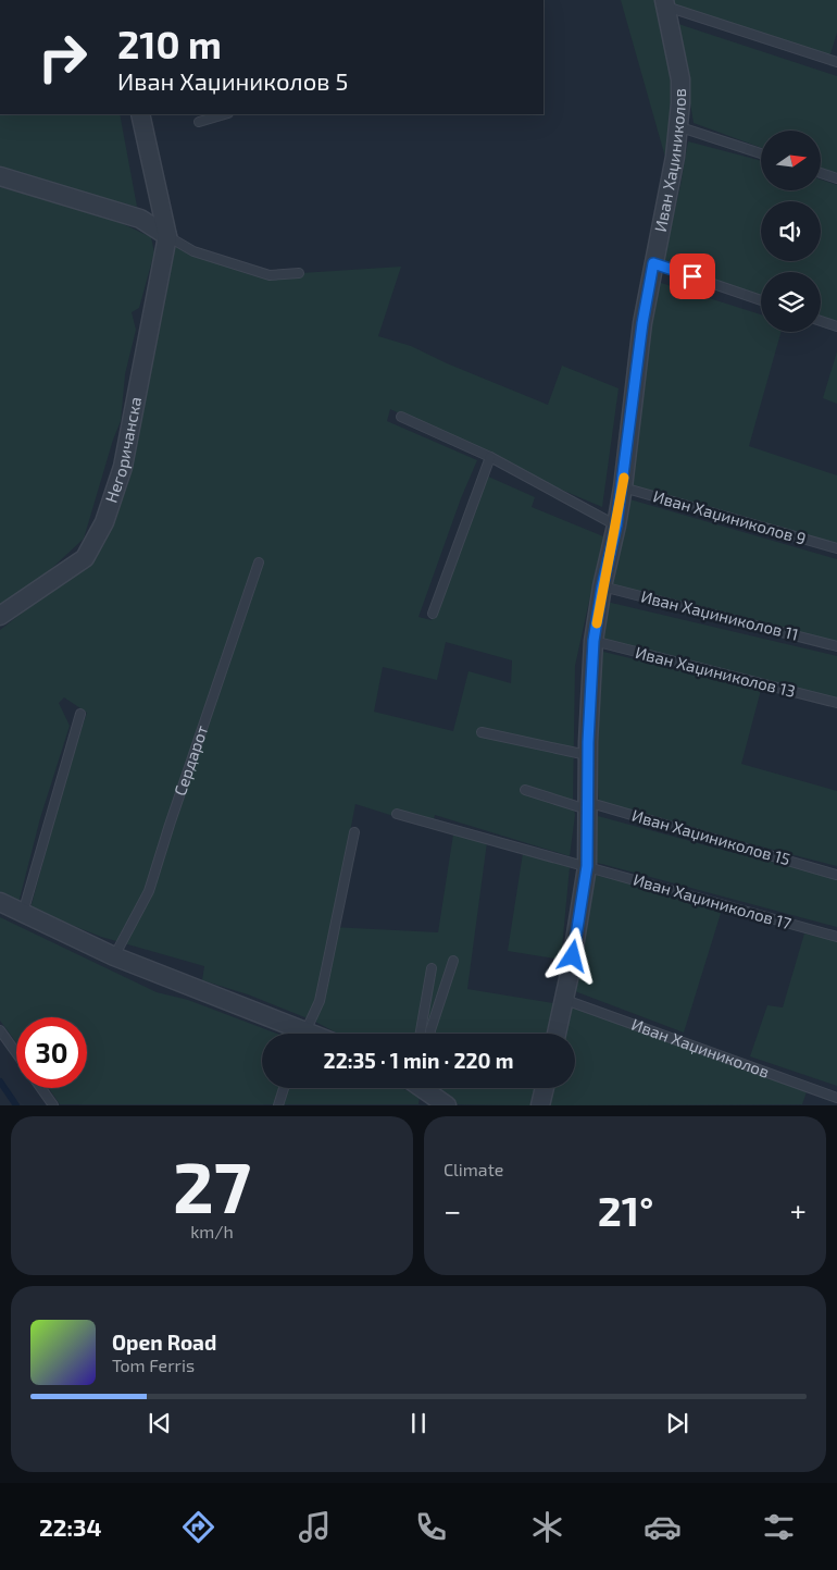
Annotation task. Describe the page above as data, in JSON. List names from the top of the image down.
{
  "streets": {
    "street": ["Иван Хаџиниколов", "Негоричанска"],
    "lane": [
      "Иван Хаџиниколов 9",
      "Иван Хаџиниколов 11",
      "Иван Хаџиниколов 13",
      "Сердарот",
      "Иван Хаџиниколов 15",
      "Иван Хаџиниколов 17"
    ]
  },
  "crossings": [
    ["Иван Хаџиниколов", "Иван Хаџиниколов 9"],
    ["Иван Хаџиниколов", "Иван Хаџиниколов 11"],
    ["Иван Хаџиниколов", "Иван Хаџиниколов 13"],
    ["Иван Хаџиниколов", "Иван Хаџиниколов 15"],
    ["Иван Хаџиниколов", "Иван Хаџиниколов 17"]
  ],
  "north": "right",
  "page": {
    "turn": ["210 m", "Иван Хаџиниколов 5"],
    "limit": "30",
    "trip": "22:35 · 1 min · 220 m",
    "tile": [
      ["27", "km/h"],
      "Climate"
    ],
    "heat": ["−", "21°", "+"],
    "song": ["Open Road", "Tom Ferris"],
    "tabs": "22:34"
  }
}
